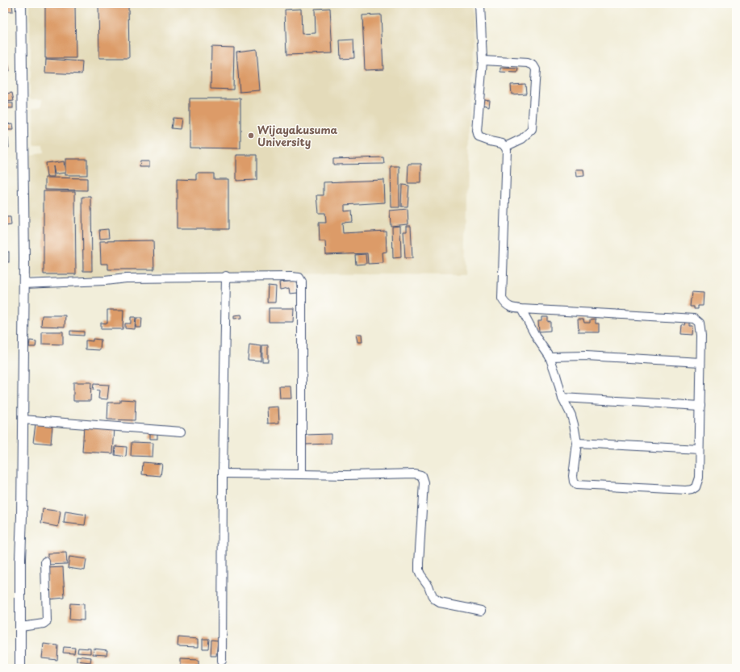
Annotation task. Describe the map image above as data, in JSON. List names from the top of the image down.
{
  "places": ["Wijayakusuma University"]
}
